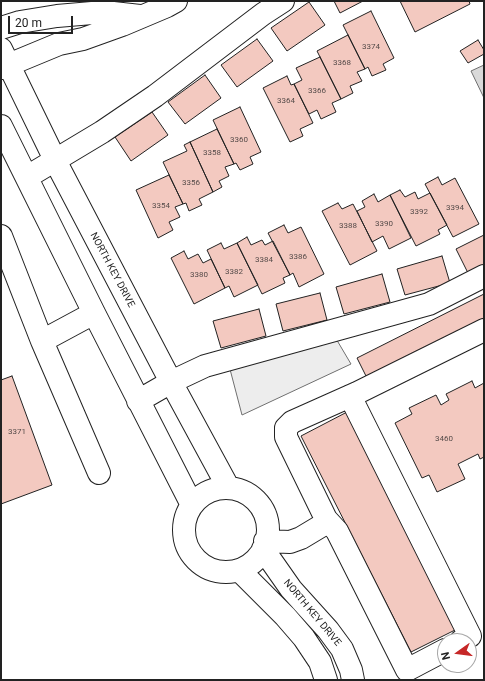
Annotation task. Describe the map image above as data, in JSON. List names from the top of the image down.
{
  "streets": {
    "street": ["NORTH KEY DRIVE"]
  },
  "house_numbers": [
    "3374",
    "3368",
    "3366",
    "3364",
    "3360",
    "3358",
    "3356",
    "3354",
    "3394",
    "3392",
    "3390",
    "3388",
    "3386",
    "3384",
    "3382",
    "3380",
    "3371",
    "3460"
  ],
  "scale_bar": "20 m",
  "north": "left"
}
